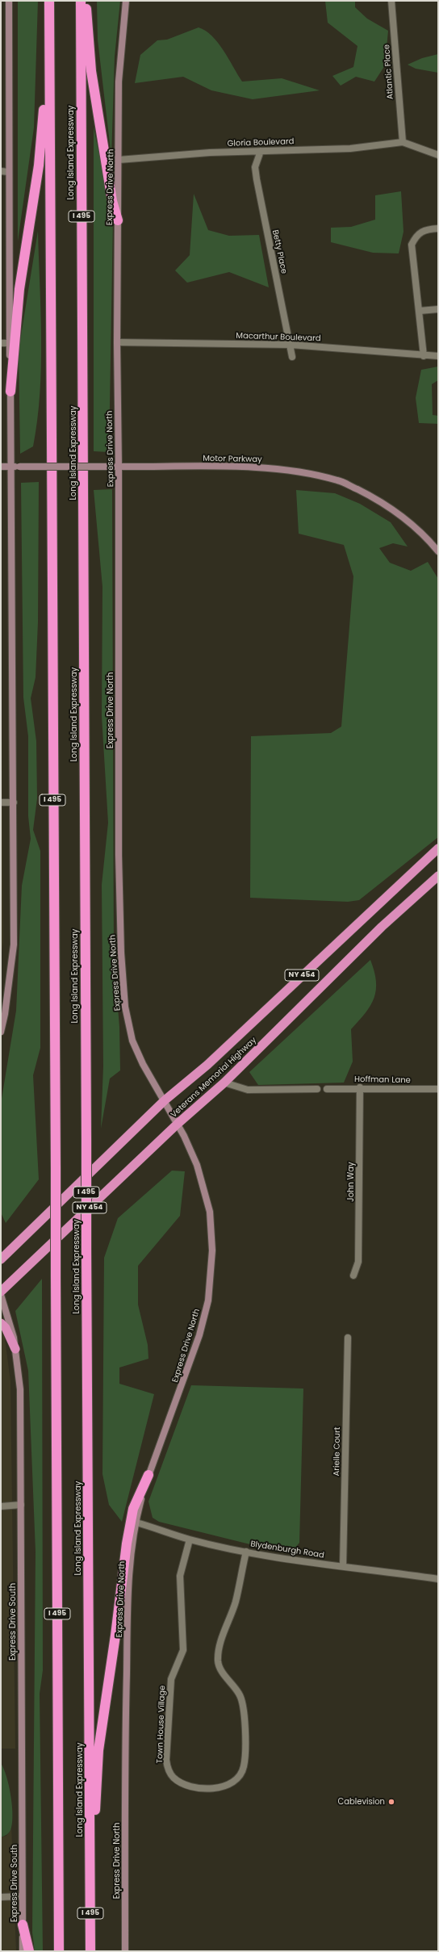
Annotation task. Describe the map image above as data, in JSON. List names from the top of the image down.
{
  "streets": {
    "highway": [
      "Long Island Expressway",
      "I 495",
      "NY 454",
      "Veterans Memorial Highway"
    ],
    "main road": ["Express Drive North", "Motor Parkway", "Express Drive South"],
    "street": [
      "Atlantic Place",
      "Gloria Boulevard",
      "Betty Place",
      "Macarthur Boulevard",
      "Hoffman Lane",
      "John Way",
      "Arielle Court",
      "Blydenburgh Road",
      "Town House Village"
    ]
  },
  "crossings": [
    ["Atlantic Place", "Gloria Boulevard"],
    ["Gloria Boulevard", "Express Drive North"],
    ["Gloria Boulevard", "Betty Place"],
    ["Express Drive North", "Macarthur Boulevard"],
    ["Express Drive North", "Motor Parkway"],
    ["Express Drive North", "Veterans Memorial Highway"],
    ["Express Drive North", "Blydenburgh Road"],
    ["Betty Place", "Macarthur Boulevard"],
    ["Hoffman Lane", "John Way"],
    ["Arielle Court", "Blydenburgh Road"],
    ["Blydenburgh Road", "Town House Village"]
  ],
  "places": ["Cablevision"]
}
